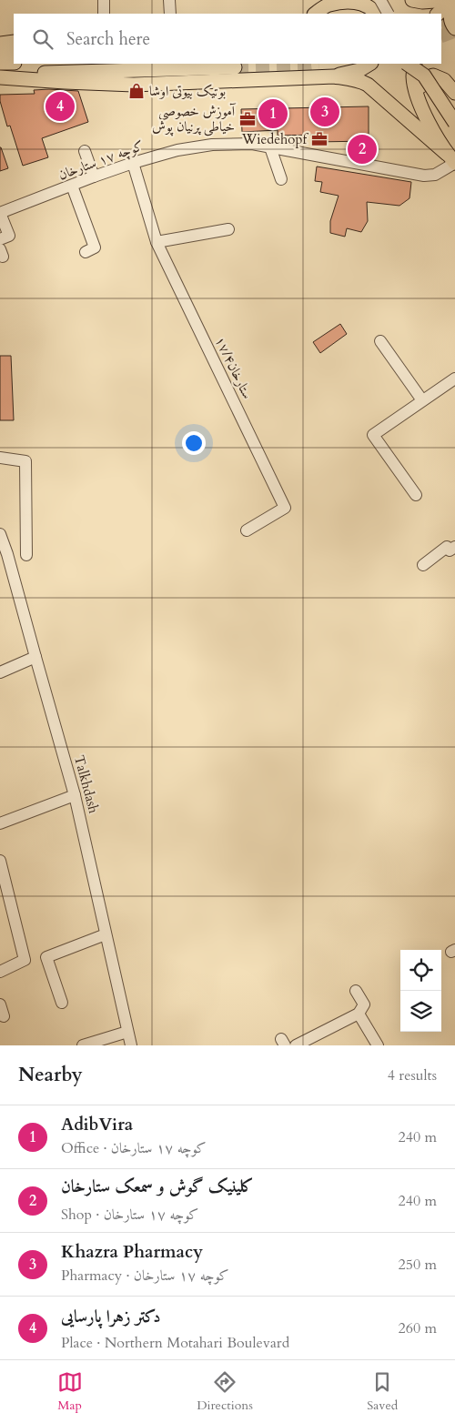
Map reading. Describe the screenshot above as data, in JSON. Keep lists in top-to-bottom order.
{
  "streets": {
    "street": ["کوچه ۱۷ ستارخان", "ستارخان۱۷/۴", "Talkhdash"]
  },
  "crossings": [
    ["کوچه ۱۷ ستارخان", "ستارخان۱۷/۴"]
  ],
  "places": {
    "shop": ["بوتیک بیوتی اوشا"],
    "office": ["آموزش خصوصی خیاطی پرنیان پوش", "Wiedehopf"]
  },
  "page": {
    "search": "Search here",
    "pins": [
      "4",
      "3",
      "1",
      "2"
    ],
    "heading": ["Nearby", "4 results"],
    "list": [
      {
        "mark": "1",
        "name": "AdibVira",
        "note": "Office · کوچه ۱۷ ستارخان",
        "value": "240 m"
      },
      {
        "mark": "2",
        "name": "کلینیک گوش و سمعک ستارخان",
        "note": "Shop · کوچه ۱۷ ستارخان",
        "value": "240 m"
      },
      {
        "mark": "3",
        "name": "Khazra Pharmacy",
        "note": "Pharmacy · کوچه ۱۷ ستارخان",
        "value": "250 m"
      },
      {
        "mark": "4",
        "name": "دکتر زهرا پارسایی",
        "note": "Place · Northern Motahari Boulevard",
        "value": "260 m"
      }
    ],
    "nav": ["Map", "Directions", "Saved"]
  }
}
